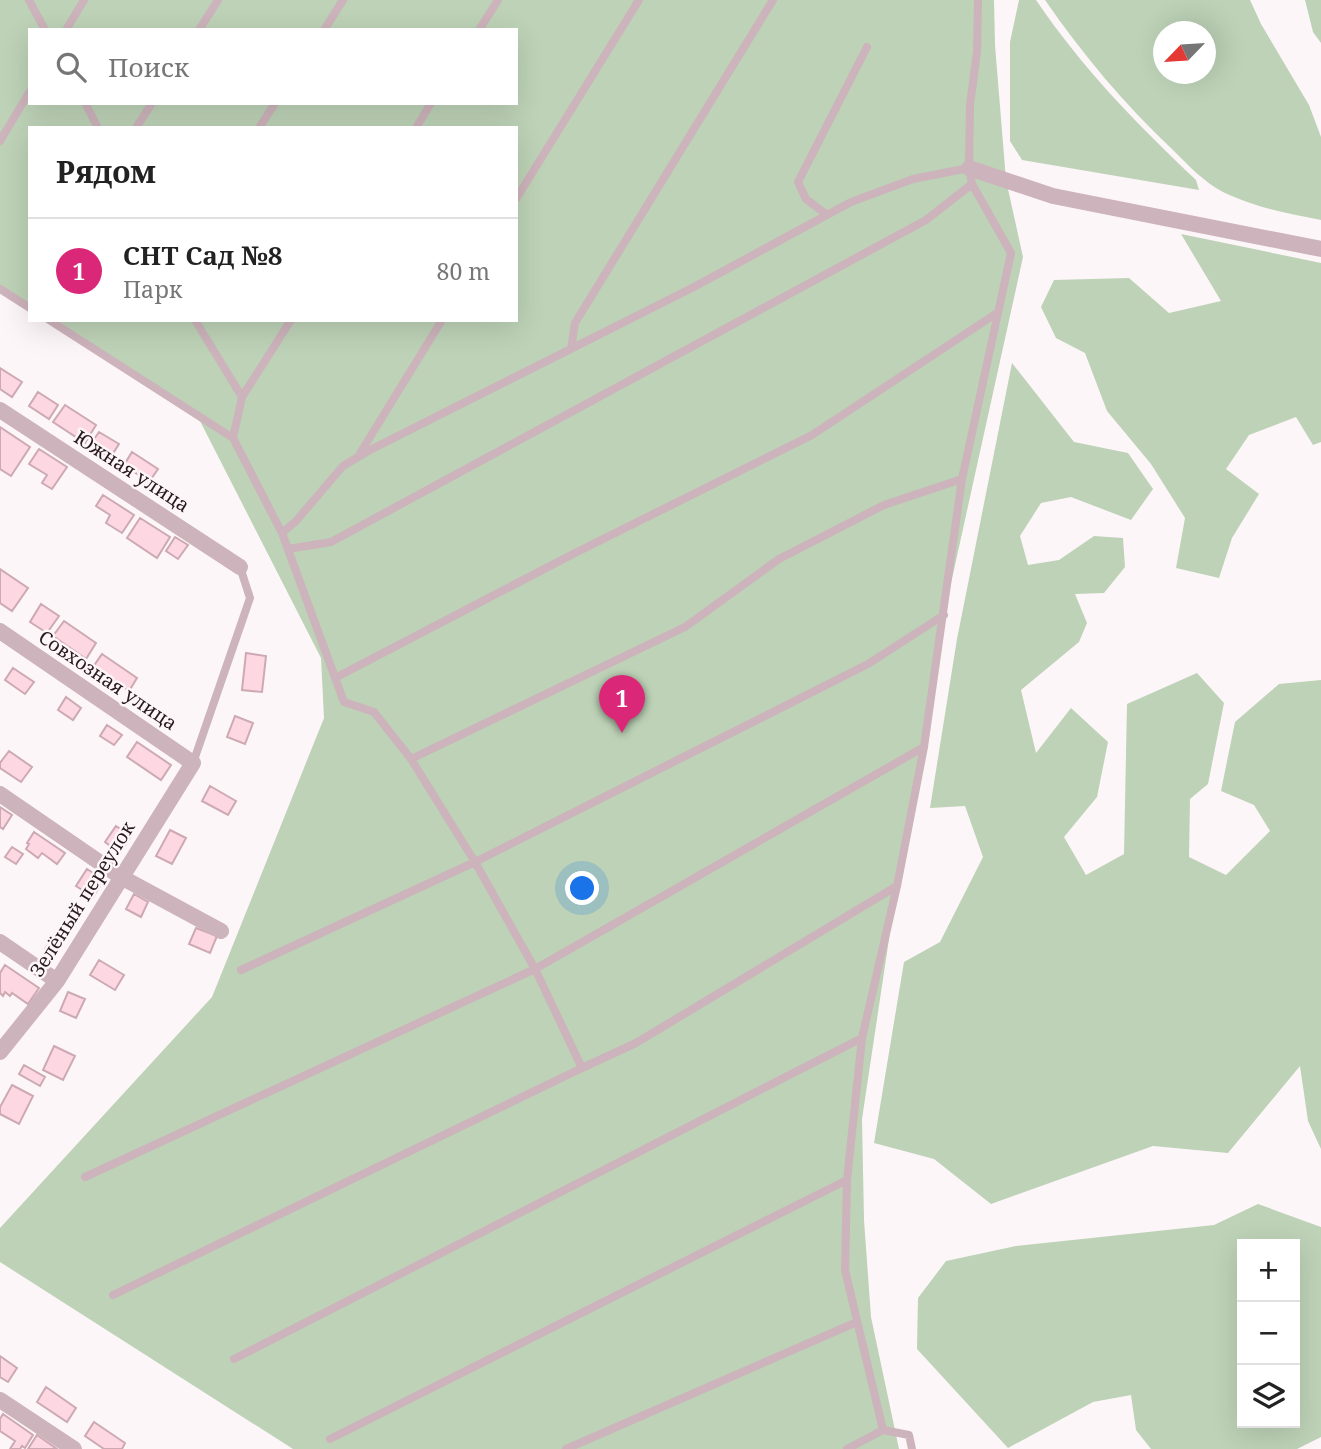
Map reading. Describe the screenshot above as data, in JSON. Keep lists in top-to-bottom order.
{
  "streets": {
    "street": ["Южная улица", "Совхозная улица", "Зелёный переулок"]
  },
  "crossings": [
    ["Совхозная улица", "Зелёный переулок"]
  ],
  "north": "bottom left",
  "page": {
    "search": "Поиск",
    "heading": "Рядом",
    "list": [
      {
        "mark": "1",
        "name": "СНТ Сад №8",
        "note": "Парк",
        "value": "80 m"
      }
    ],
    "pins": "1",
    "map_buttons": ["+", "−"]
  }
}
